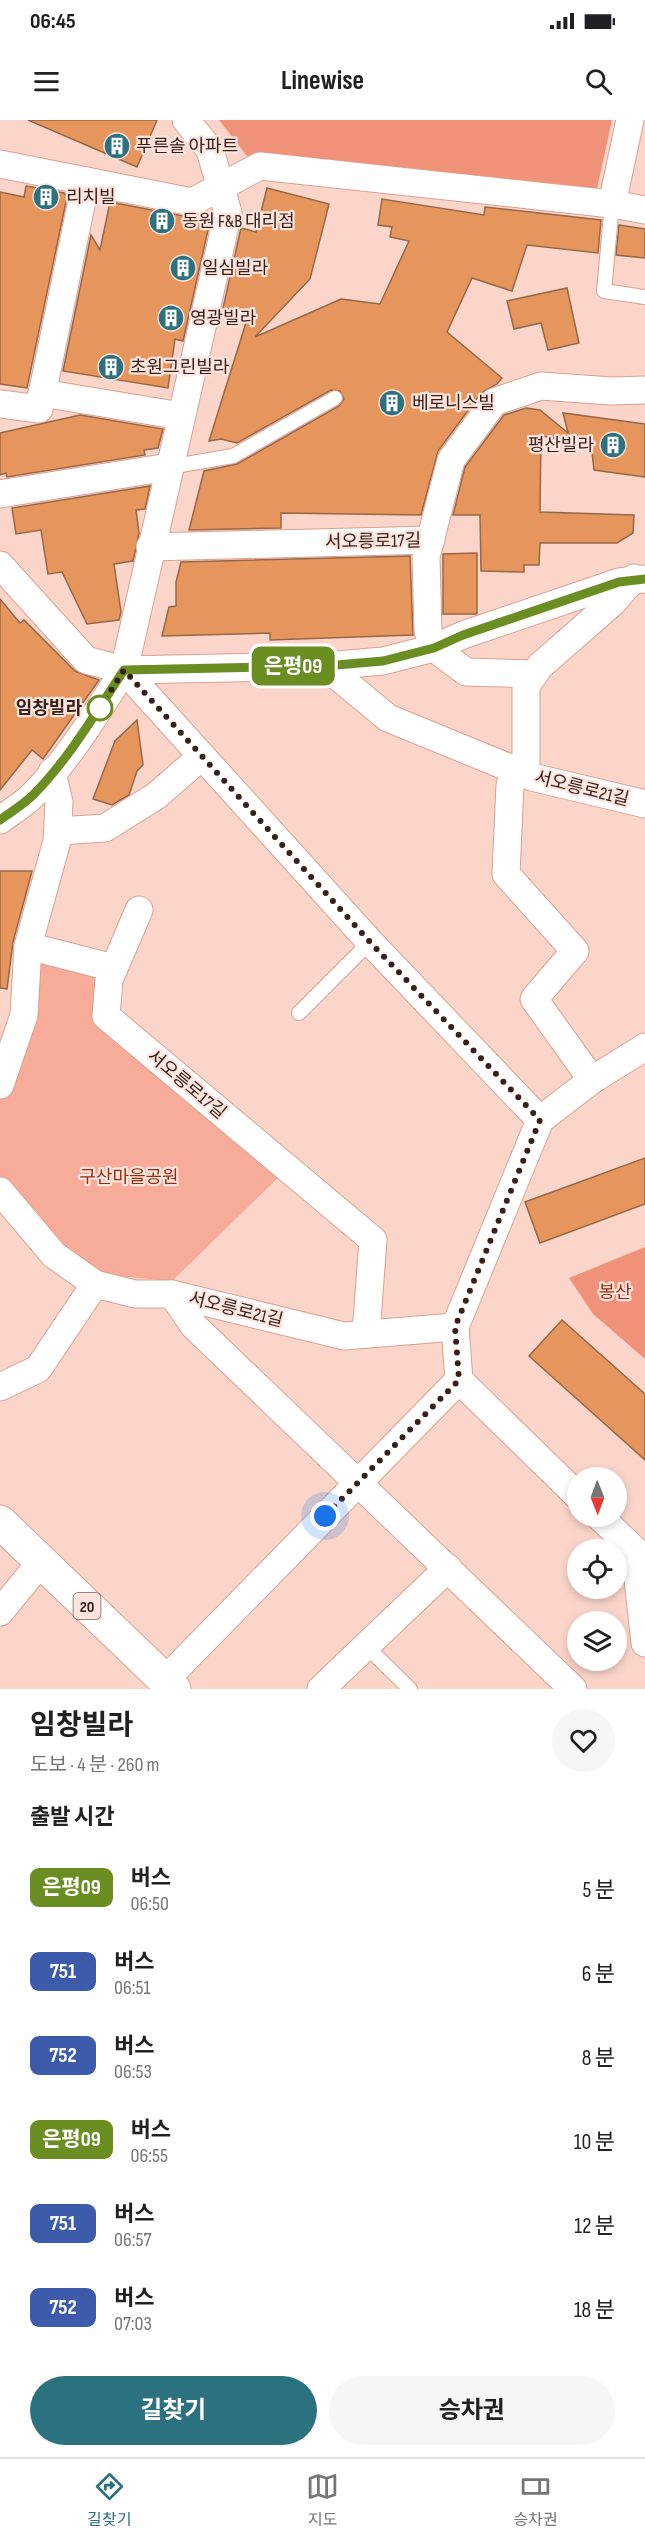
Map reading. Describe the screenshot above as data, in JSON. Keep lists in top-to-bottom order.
{
  "streets": {
    "main road": ["20"],
    "street": ["서오릉로17길", "서오릉로21길"]
  },
  "crossings": [
    ["서오릉로17길", "서오릉로21길"]
  ],
  "parks": ["구산마을공원", "봉산"],
  "places": {
    "building": [
      "푸른솔 아파트",
      "리치빌",
      "동원 F&B 대리점",
      "일심빌라",
      "영광빌라",
      "초원그린빌라",
      "베로니스빌",
      "평산빌라"
    ],
    "other": ["임창빌라"]
  },
  "lines": ["bus line 은평09"],
  "north": "bottom",
  "page": {
    "status": "06:45",
    "header": "Linewise",
    "on_map": "은평09",
    "heading": [
      ["임창빌라", "도보 · 4 분 · 260 m"],
      "출발 시간"
    ],
    "list": [
      {
        "mark": "은평09",
        "name": "버스",
        "note": "06:50",
        "value": "5 분"
      },
      {
        "mark": "751",
        "name": "버스",
        "note": "06:51",
        "value": "6 분"
      },
      {
        "mark": "752",
        "name": "버스",
        "note": "06:53",
        "value": "8 분"
      },
      {
        "mark": "은평09",
        "name": "버스",
        "note": "06:55",
        "value": "10 분"
      },
      {
        "mark": "751",
        "name": "버스",
        "note": "06:57",
        "value": "12 분"
      },
      {
        "mark": "752",
        "name": "버스",
        "note": "07:03",
        "value": "18 분"
      }
    ],
    "buttons": ["길찾기", "승차권"],
    "tabs": ["길찾기", "지도", "승차권"]
  }
}
